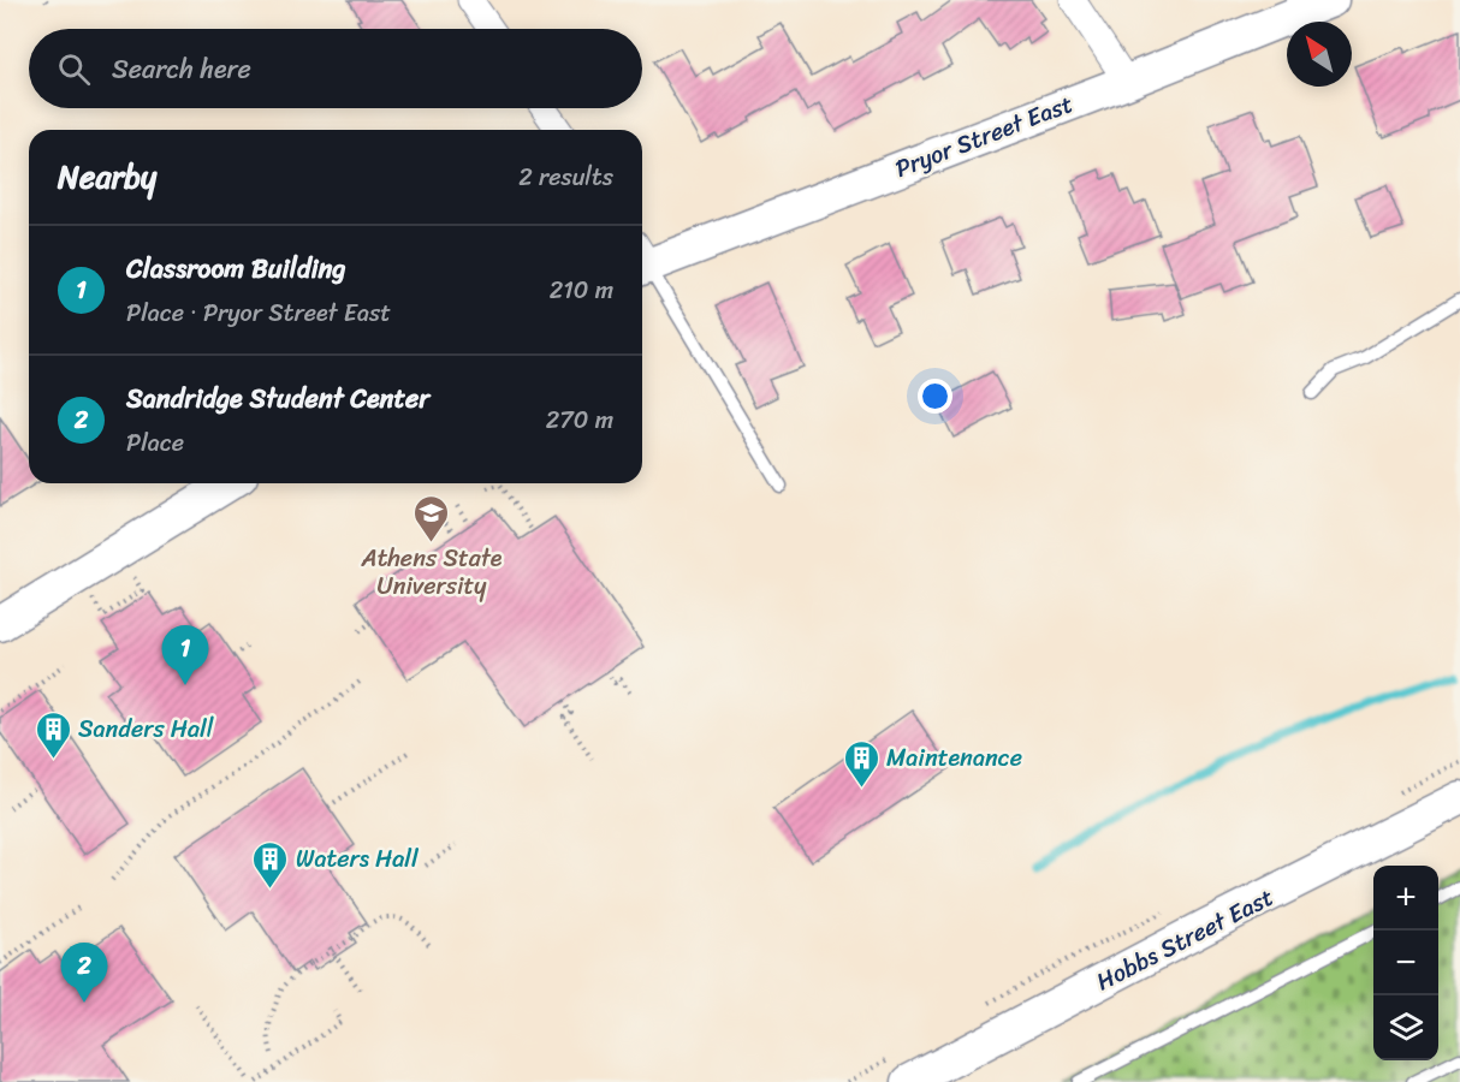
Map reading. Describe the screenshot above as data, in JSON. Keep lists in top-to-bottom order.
{
  "streets": {
    "street": ["Pryor Street East", "Hobbs Street East"]
  },
  "places": {
    "school or university": ["Athens State University"],
    "building": ["Sanders Hall", "Maintenance", "Waters Hall"]
  },
  "north": "top left",
  "page": {
    "search": "Search here",
    "heading": ["Nearby", "2 results"],
    "list": [
      {
        "mark": "1",
        "name": "Classroom Building",
        "note": "Place · Pryor Street East",
        "value": "210 m"
      },
      {
        "mark": "2",
        "name": "Sandridge Student Center",
        "note": "Place",
        "value": "270 m"
      }
    ],
    "pins": ["1", "2"],
    "map_buttons": ["+", "−"]
  }
}
